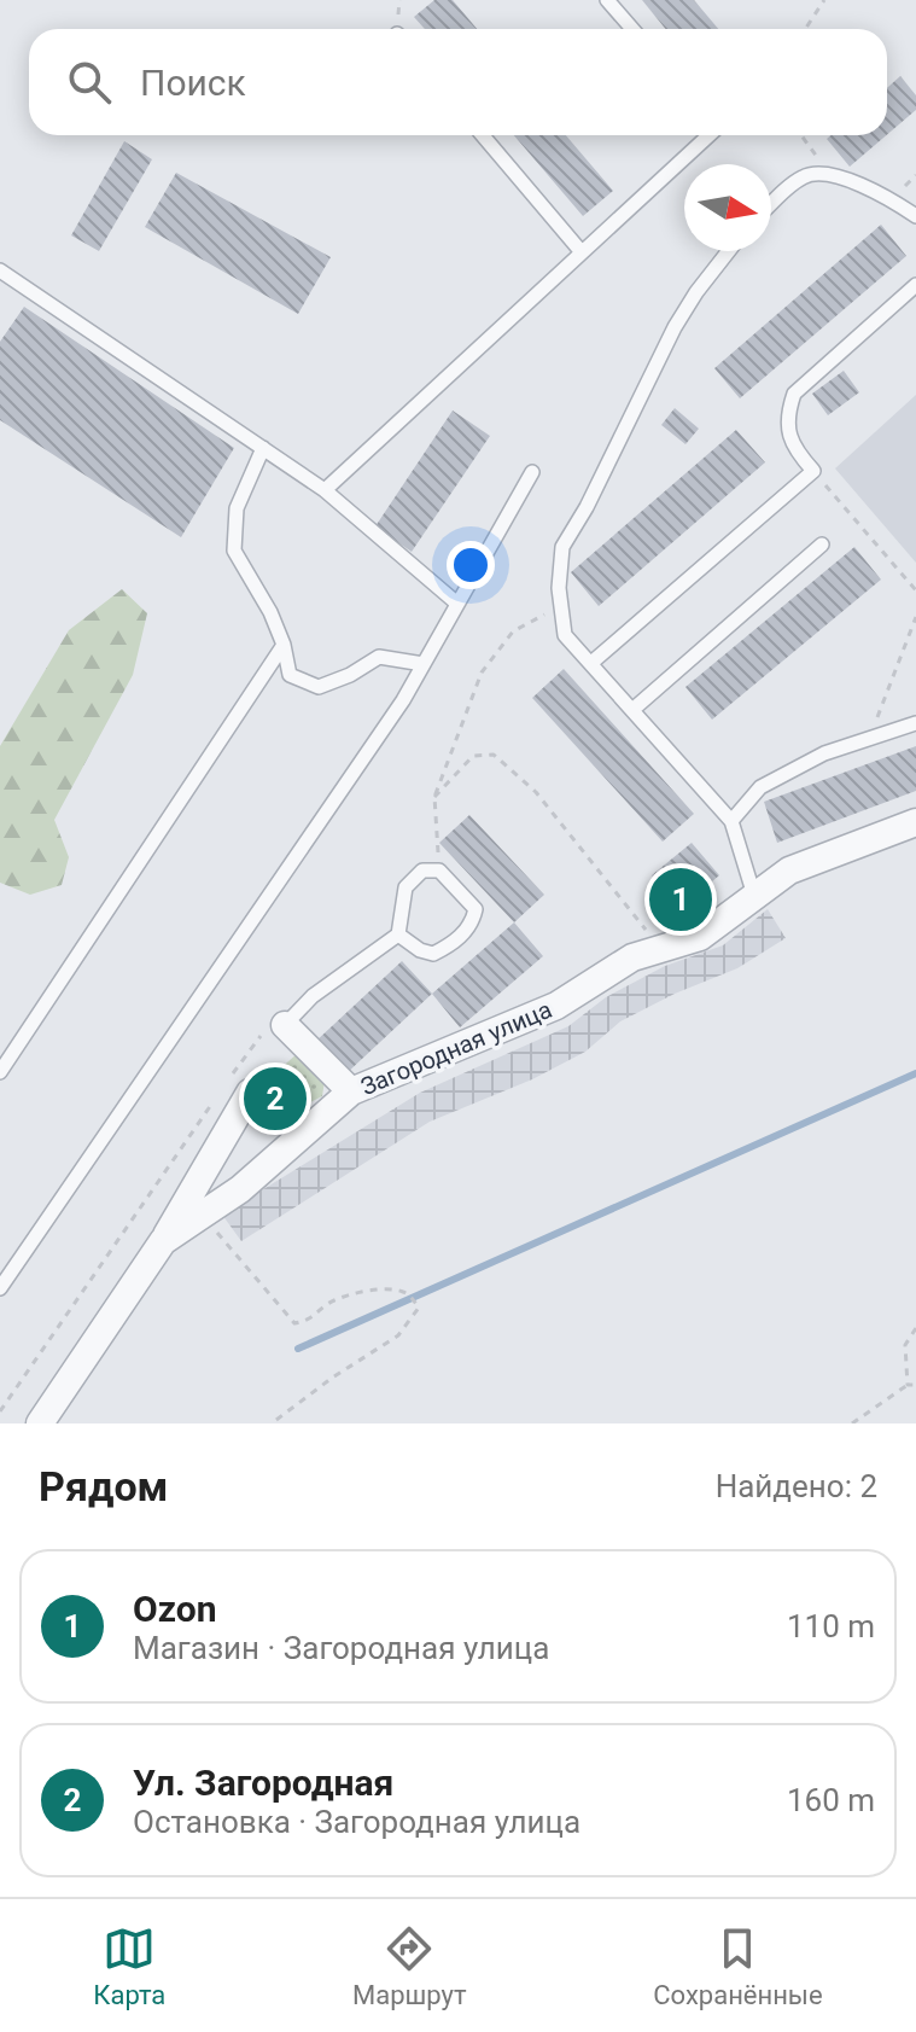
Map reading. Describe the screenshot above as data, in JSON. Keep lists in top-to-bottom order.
{
  "streets": {
    "street": ["Загородная улица"]
  },
  "north": "right",
  "page": {
    "search": "Поиск",
    "pins": ["1", "2"],
    "heading": ["Рядом", "Найдено: 2"],
    "list": [
      {
        "mark": "1",
        "name": "Ozon",
        "note": "Магазин · Загородная улица",
        "value": "110 m"
      },
      {
        "mark": "2",
        "name": "Ул. Загородная",
        "note": "Остановка · Загородная улица",
        "value": "160 m"
      }
    ],
    "nav": ["Карта", "Маршрут", "Сохранённые"]
  }
}
